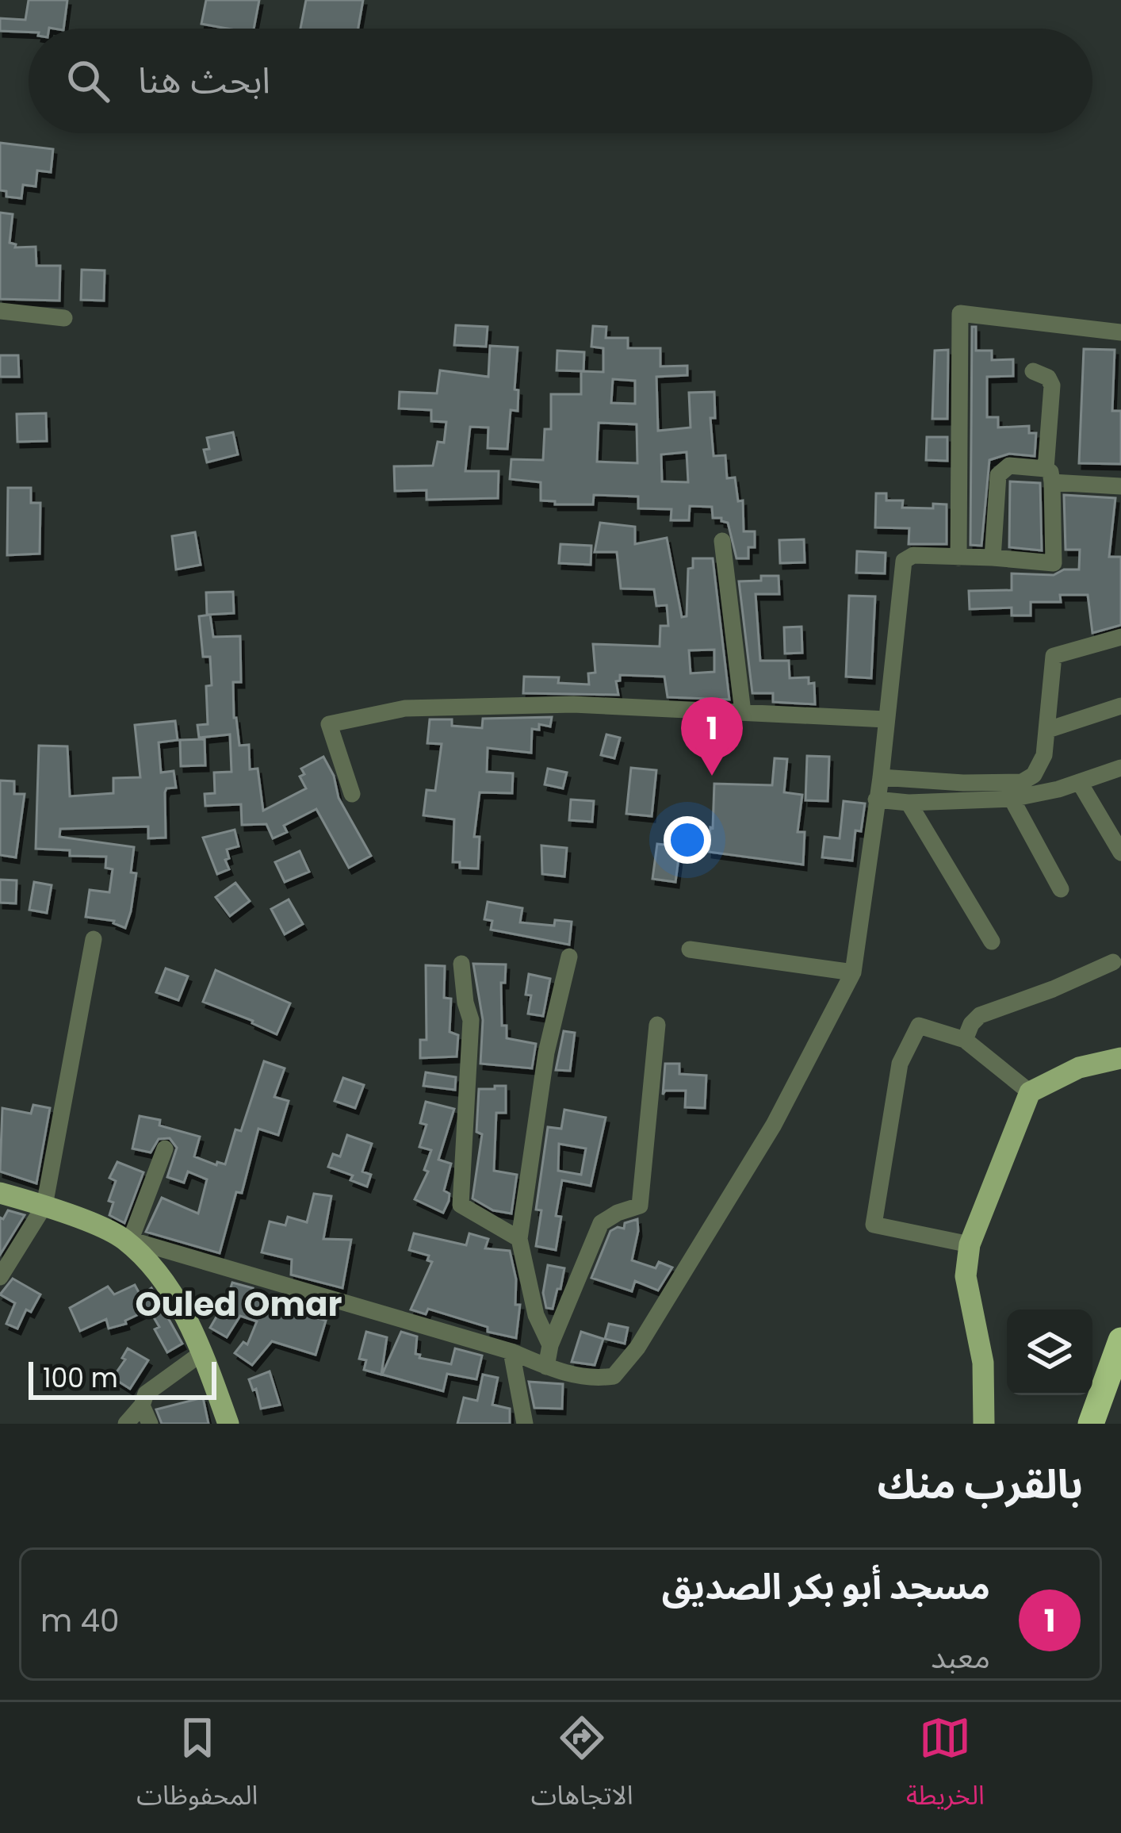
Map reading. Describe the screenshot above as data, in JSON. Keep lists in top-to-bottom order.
{
  "districts": ["Ouled Omar"],
  "scale_bar": "100 m",
  "page": {
    "search": "ابحث هنا",
    "pins": "1",
    "scale": "100 m",
    "heading": "بالقرب منك",
    "list": [
      {
        "mark": "1",
        "name": "مسجد أبو بكر الصديق",
        "note": "معبد",
        "value": "40 m"
      }
    ],
    "nav": ["الخريطة", "الاتجاهات", "المحفوظات"]
  }
}
